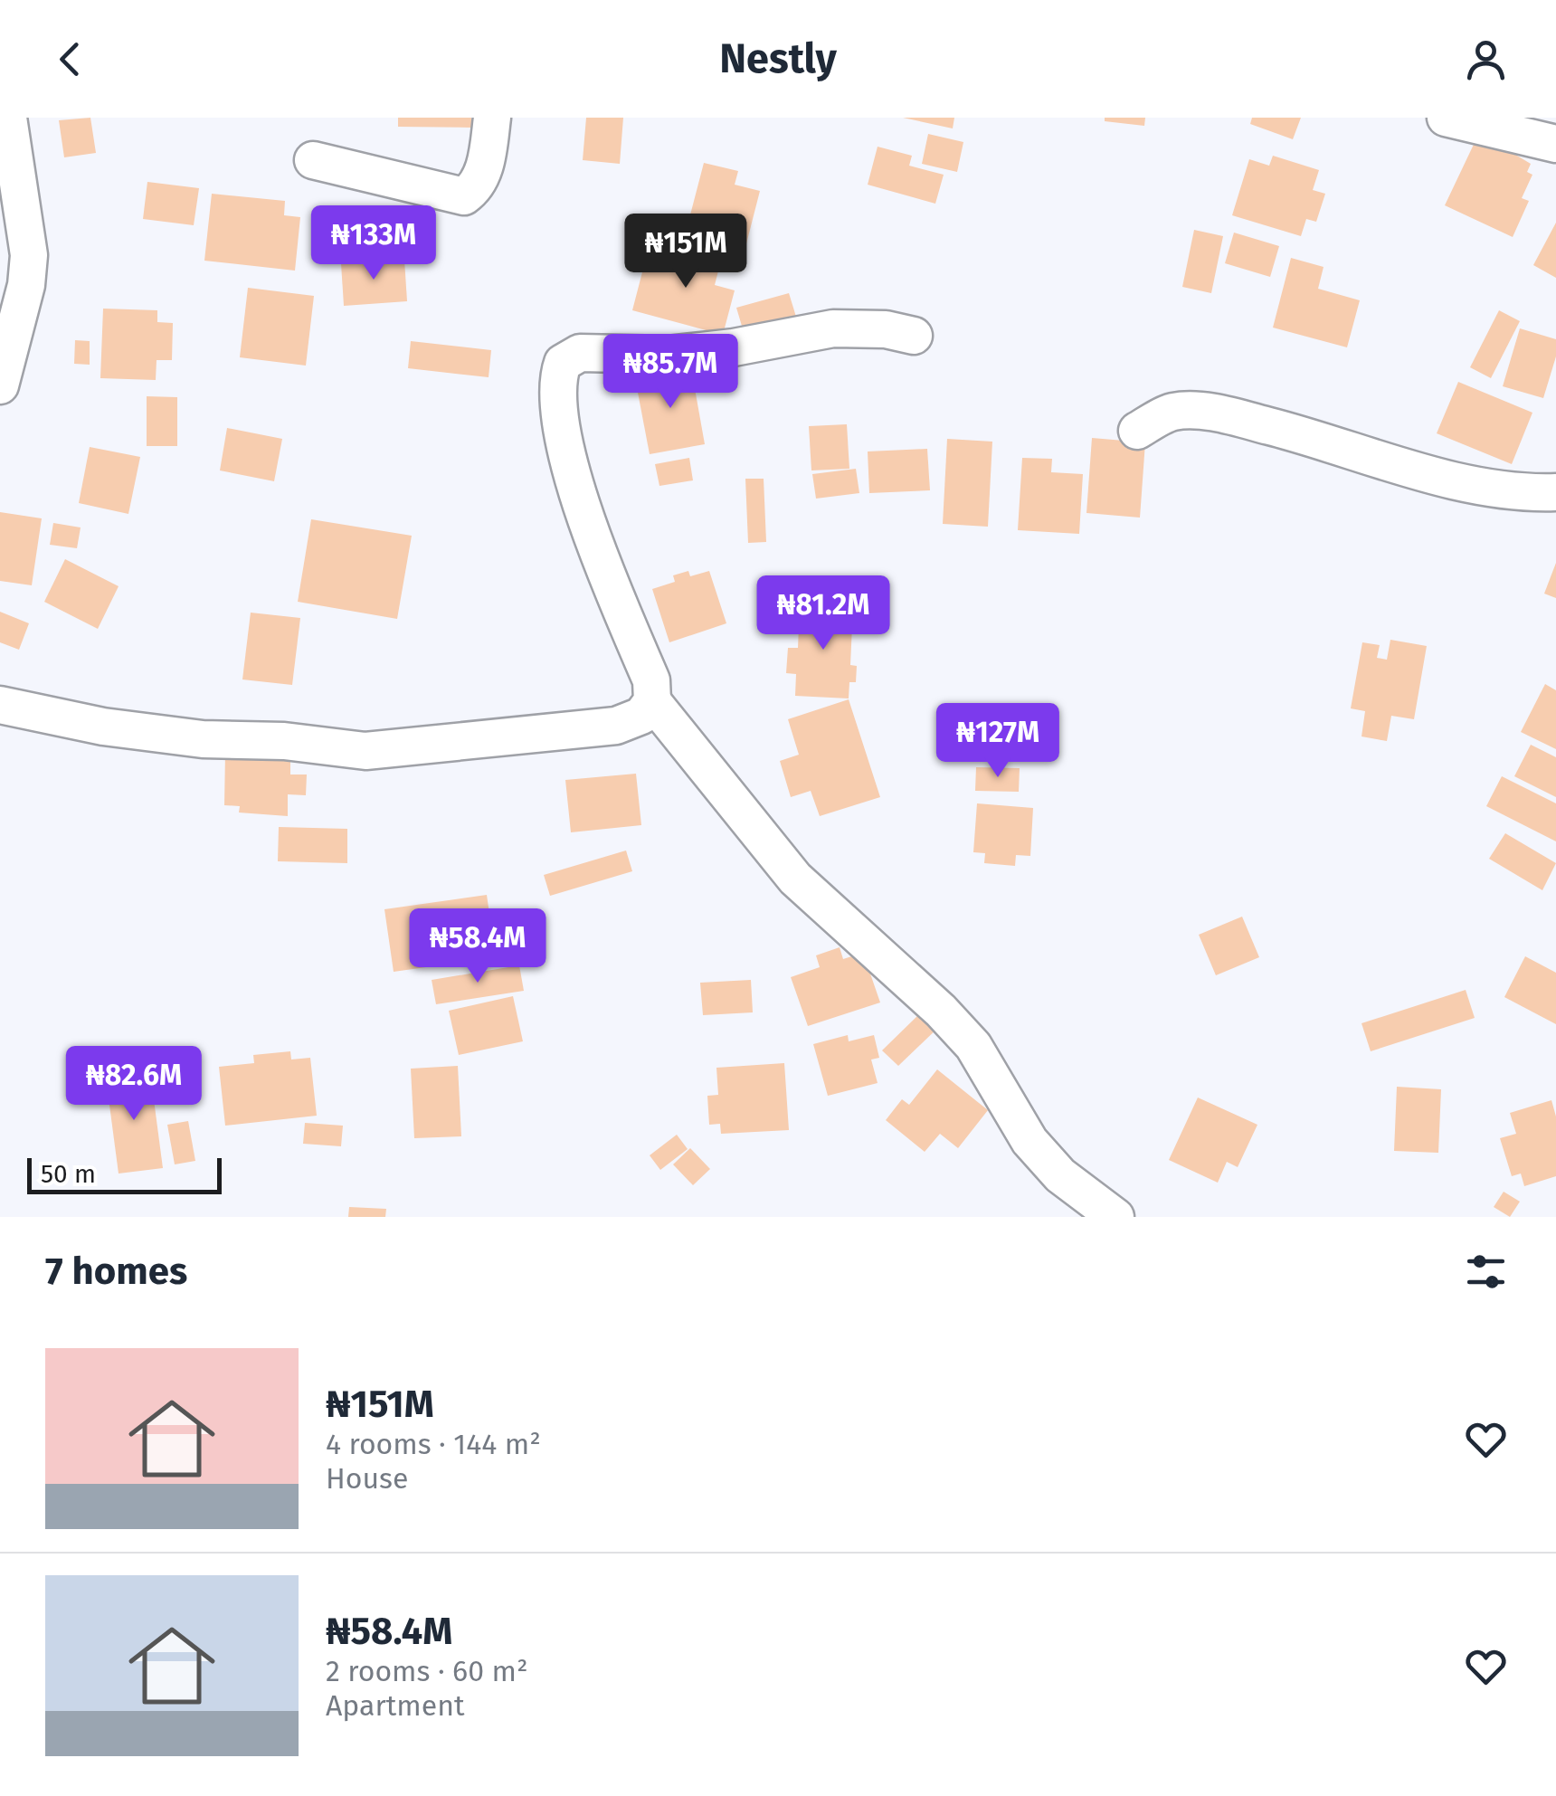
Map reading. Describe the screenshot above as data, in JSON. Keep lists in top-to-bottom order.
{
  "scale_bar": "50 m",
  "page": {
    "header": "Nestly",
    "price": [
      "₦133M",
      "₦151M",
      "₦85.7M",
      "₦81.2M",
      "₦127M",
      "₦58.4M",
      "₦82.6M"
    ],
    "scale": "50 m",
    "heading": "7 homes",
    "list": [
      {
        "name": "₦151M",
        "note": "4 rooms · 144 m² · House"
      },
      {
        "name": "₦58.4M",
        "note": "2 rooms · 60 m² · Apartment"
      }
    ]
  }
}
